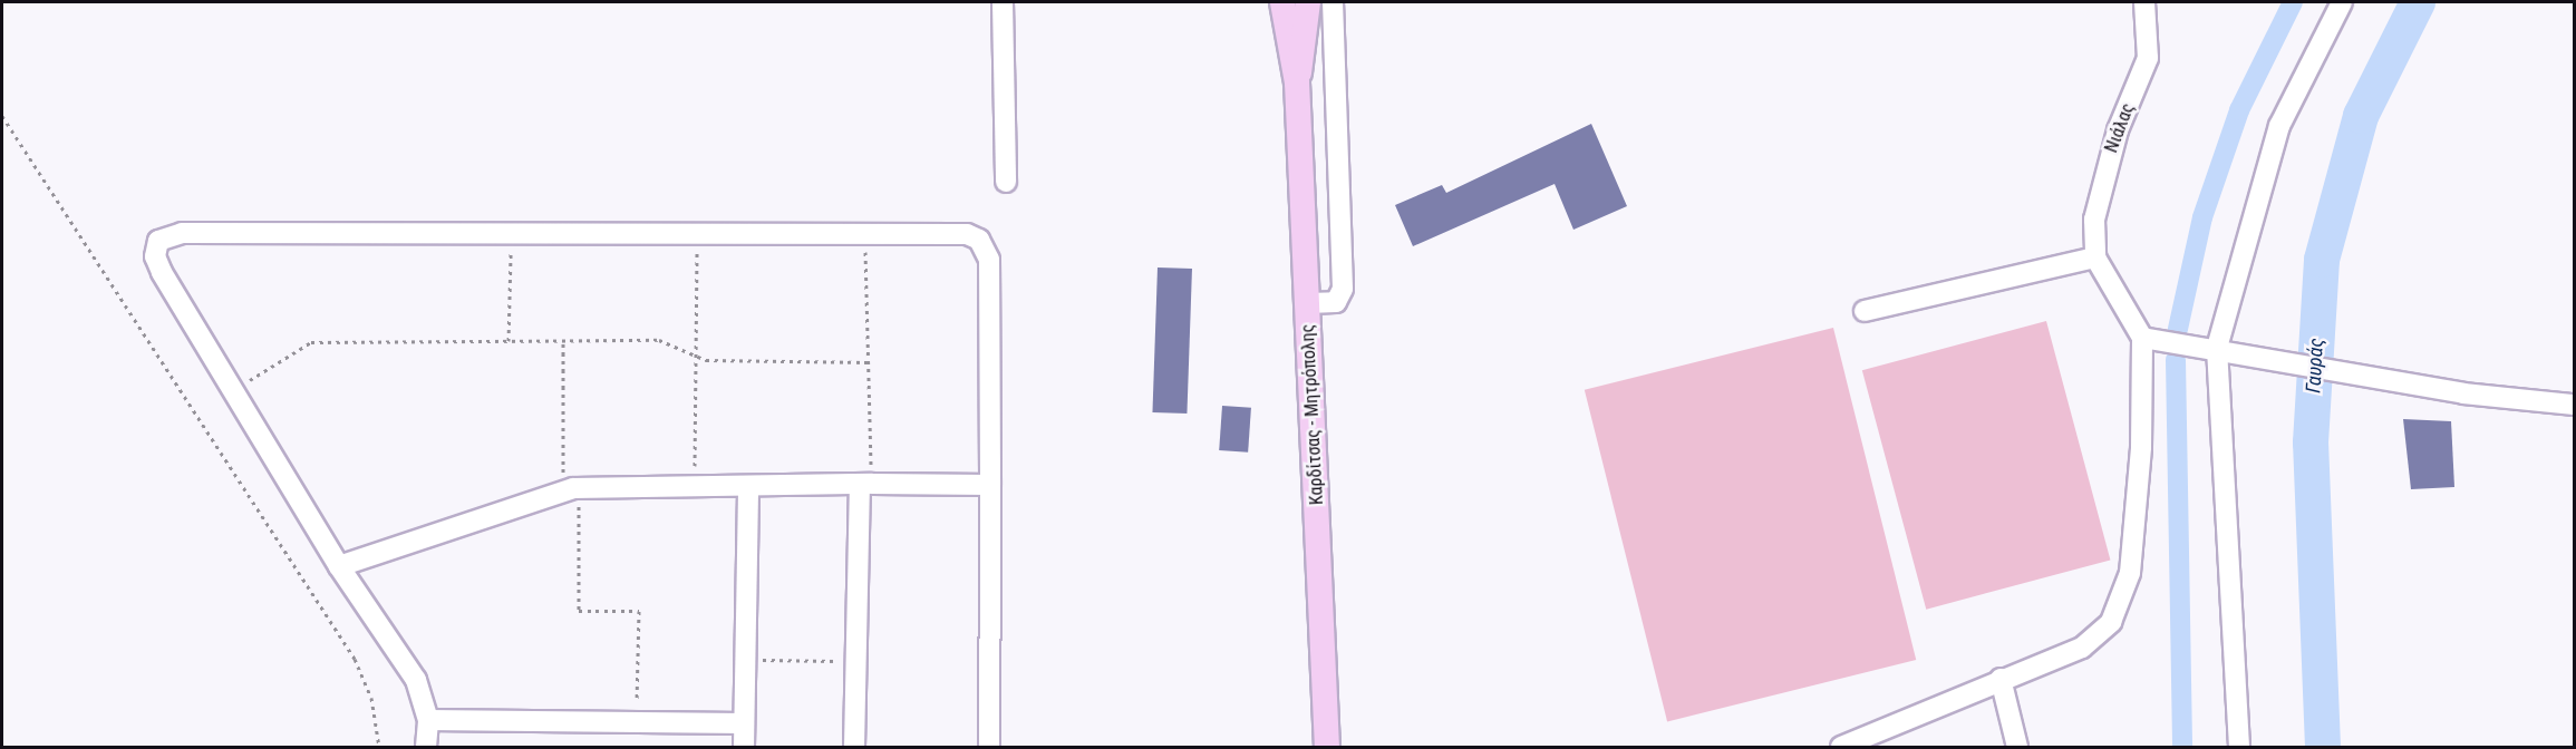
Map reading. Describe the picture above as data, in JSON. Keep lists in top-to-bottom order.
{
  "streets": {
    "main road": ["Καρδίτσας - Μητρόπολης"],
    "street": ["Νιάλας"]
  },
  "water": ["Γαυράς"]
}
